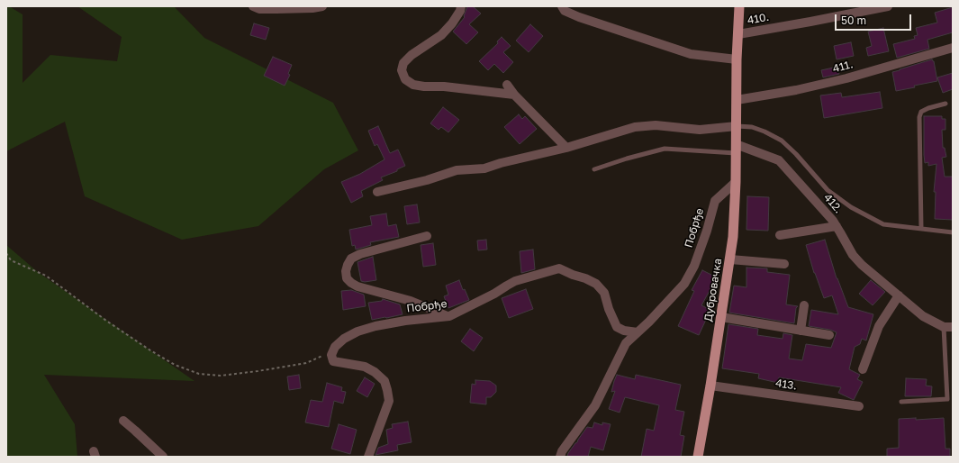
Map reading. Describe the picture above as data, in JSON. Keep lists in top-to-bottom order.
{
  "streets": {
    "main road": ["Дубровачка"],
    "street": [
      "410.",
      "411.",
      "412.",
      "Побрђе",
      "413."
    ]
  },
  "crossings": [
    ["410.", "Дубровачка"],
    ["411.", "Дубровачка"],
    ["412.", "Дубровачка"],
    ["Побрђе", "Дубровачка"],
    ["Дубровачка", "413."]
  ],
  "scale_bar": "50 m"
}
